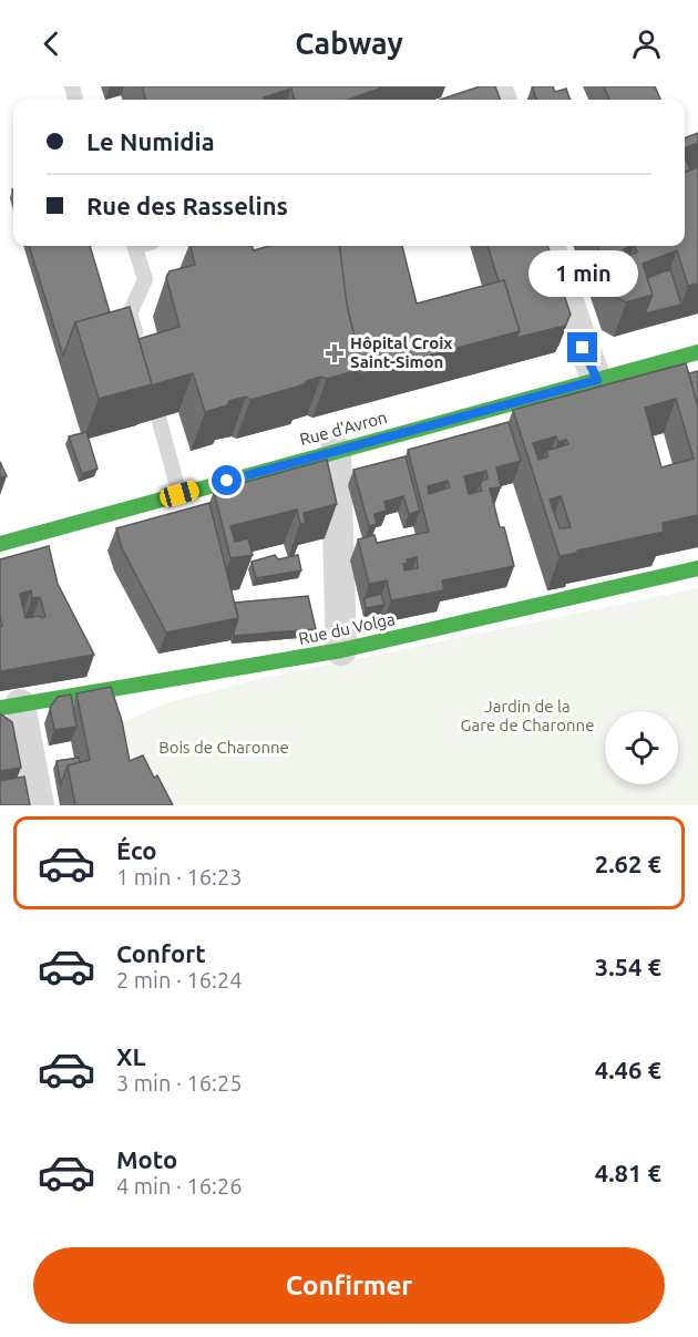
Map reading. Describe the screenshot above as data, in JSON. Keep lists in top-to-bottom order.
{
  "streets": {
    "street": ["Rue d'Avron", "Rue du Volga"]
  },
  "parks": ["Jardin de la Gare de Charonne", "Bois de Charonne"],
  "places": {
    "health": ["Hôpital Croix Saint-Simon"]
  },
  "page": {
    "header": "Cabway",
    "banner": ["Le Numidia", "Rue des Rasselins"],
    "bubble": "1 min",
    "list": [
      {
        "name": "Éco",
        "note": "1 min · 16:23",
        "value": "2.62 €"
      },
      {
        "name": "Confort",
        "note": "2 min · 16:24",
        "value": "3.54 €"
      },
      {
        "name": "XL",
        "note": "3 min · 16:25",
        "value": "4.46 €"
      },
      {
        "name": "Moto",
        "note": "4 min · 16:26",
        "value": "4.81 €"
      }
    ],
    "buttons": "Confirmer"
  }
}
